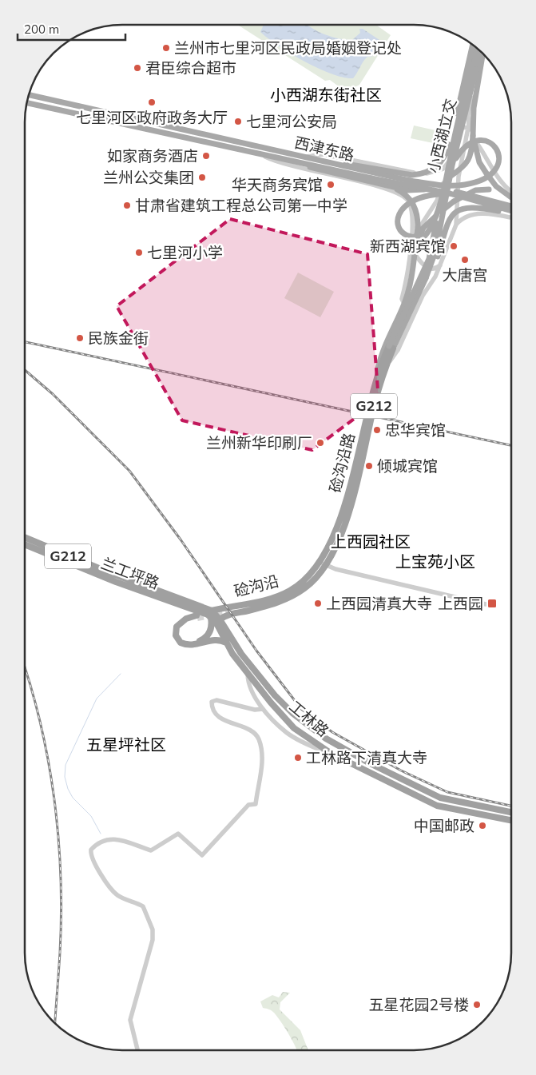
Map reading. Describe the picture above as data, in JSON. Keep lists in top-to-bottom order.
{
  "streets": {
    "highway": [
      "G212",
      "硷沟沿路",
      "兰工坪路",
      "硷沟沿",
      "工林路"
    ],
    "main road": ["小西湖立交", "西津东路"]
  },
  "crossings": [
    ["小西湖立交", "G212"],
    ["G212", "硷沟沿路"],
    ["硷沟沿路", "硷沟沿"],
    ["兰工坪路", "硷沟沿"],
    ["兰工坪路", "工林路"],
    ["硷沟沿", "工林路"]
  ],
  "districts": [
    "小西湖东街社区",
    "上西园社区",
    "上宝苑小区",
    "五星坪社区"
  ],
  "places": {
    "other": [
      "兰州市七里河区民政局婚姻登记处",
      "君臣综合超市",
      "七里河区政府政务大厅",
      "七里河公安局",
      "如家商务酒店",
      "兰州公交集团",
      "华天商务宾馆",
      "甘肃省建筑工程总公司第一中学",
      "新西湖宾馆",
      "七里河小学",
      "大唐宫",
      "民族金街",
      "忠华宾馆",
      "兰州新华印刷厂",
      "倾城宾馆",
      "上西园清真大寺",
      "工林路下清真大寺",
      "中国邮政",
      "五星花园2号楼"
    ],
    "transit": ["上西园"]
  },
  "scale_bar": "200 m"
}
